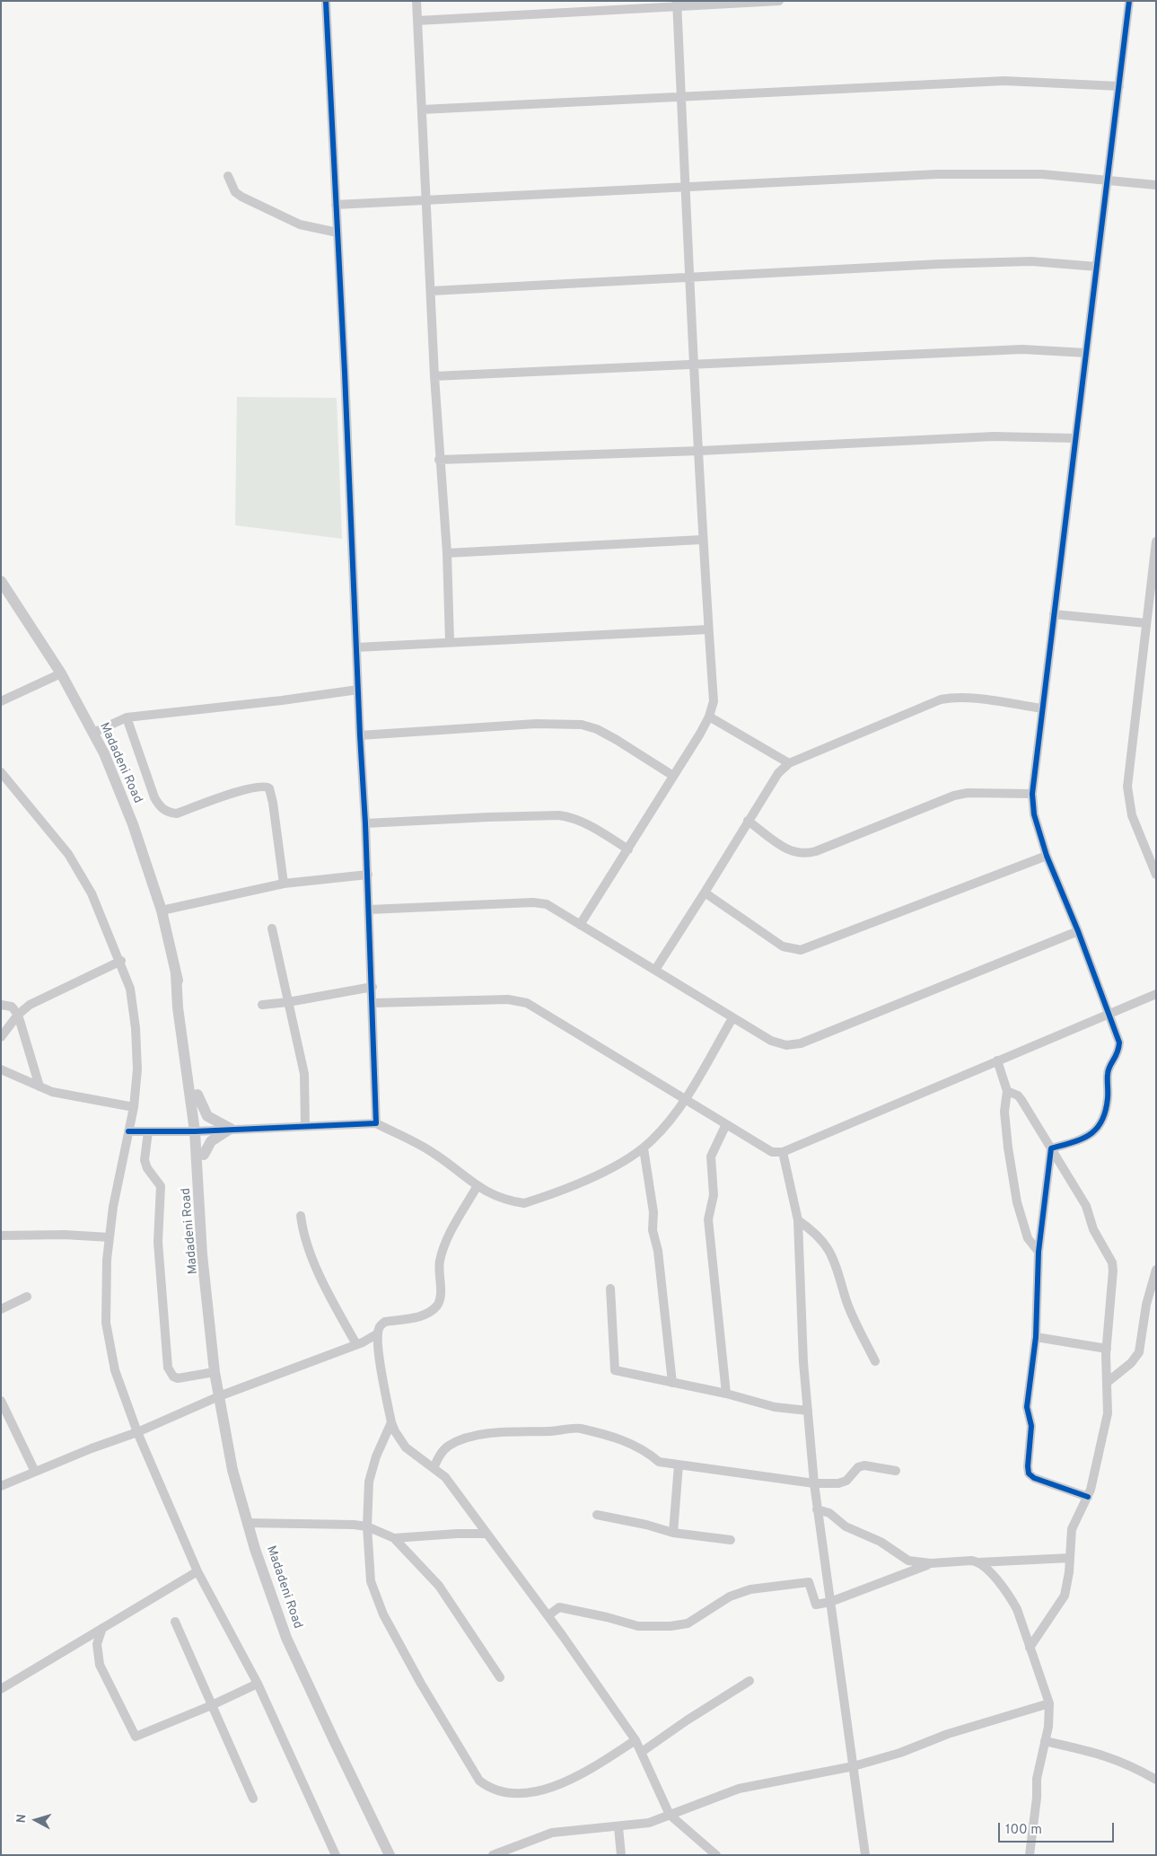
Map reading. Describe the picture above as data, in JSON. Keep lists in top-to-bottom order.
{
  "streets": {
    "street": ["Madadeni Road"]
  },
  "scale_bar": "100 m",
  "north": "left"
}
